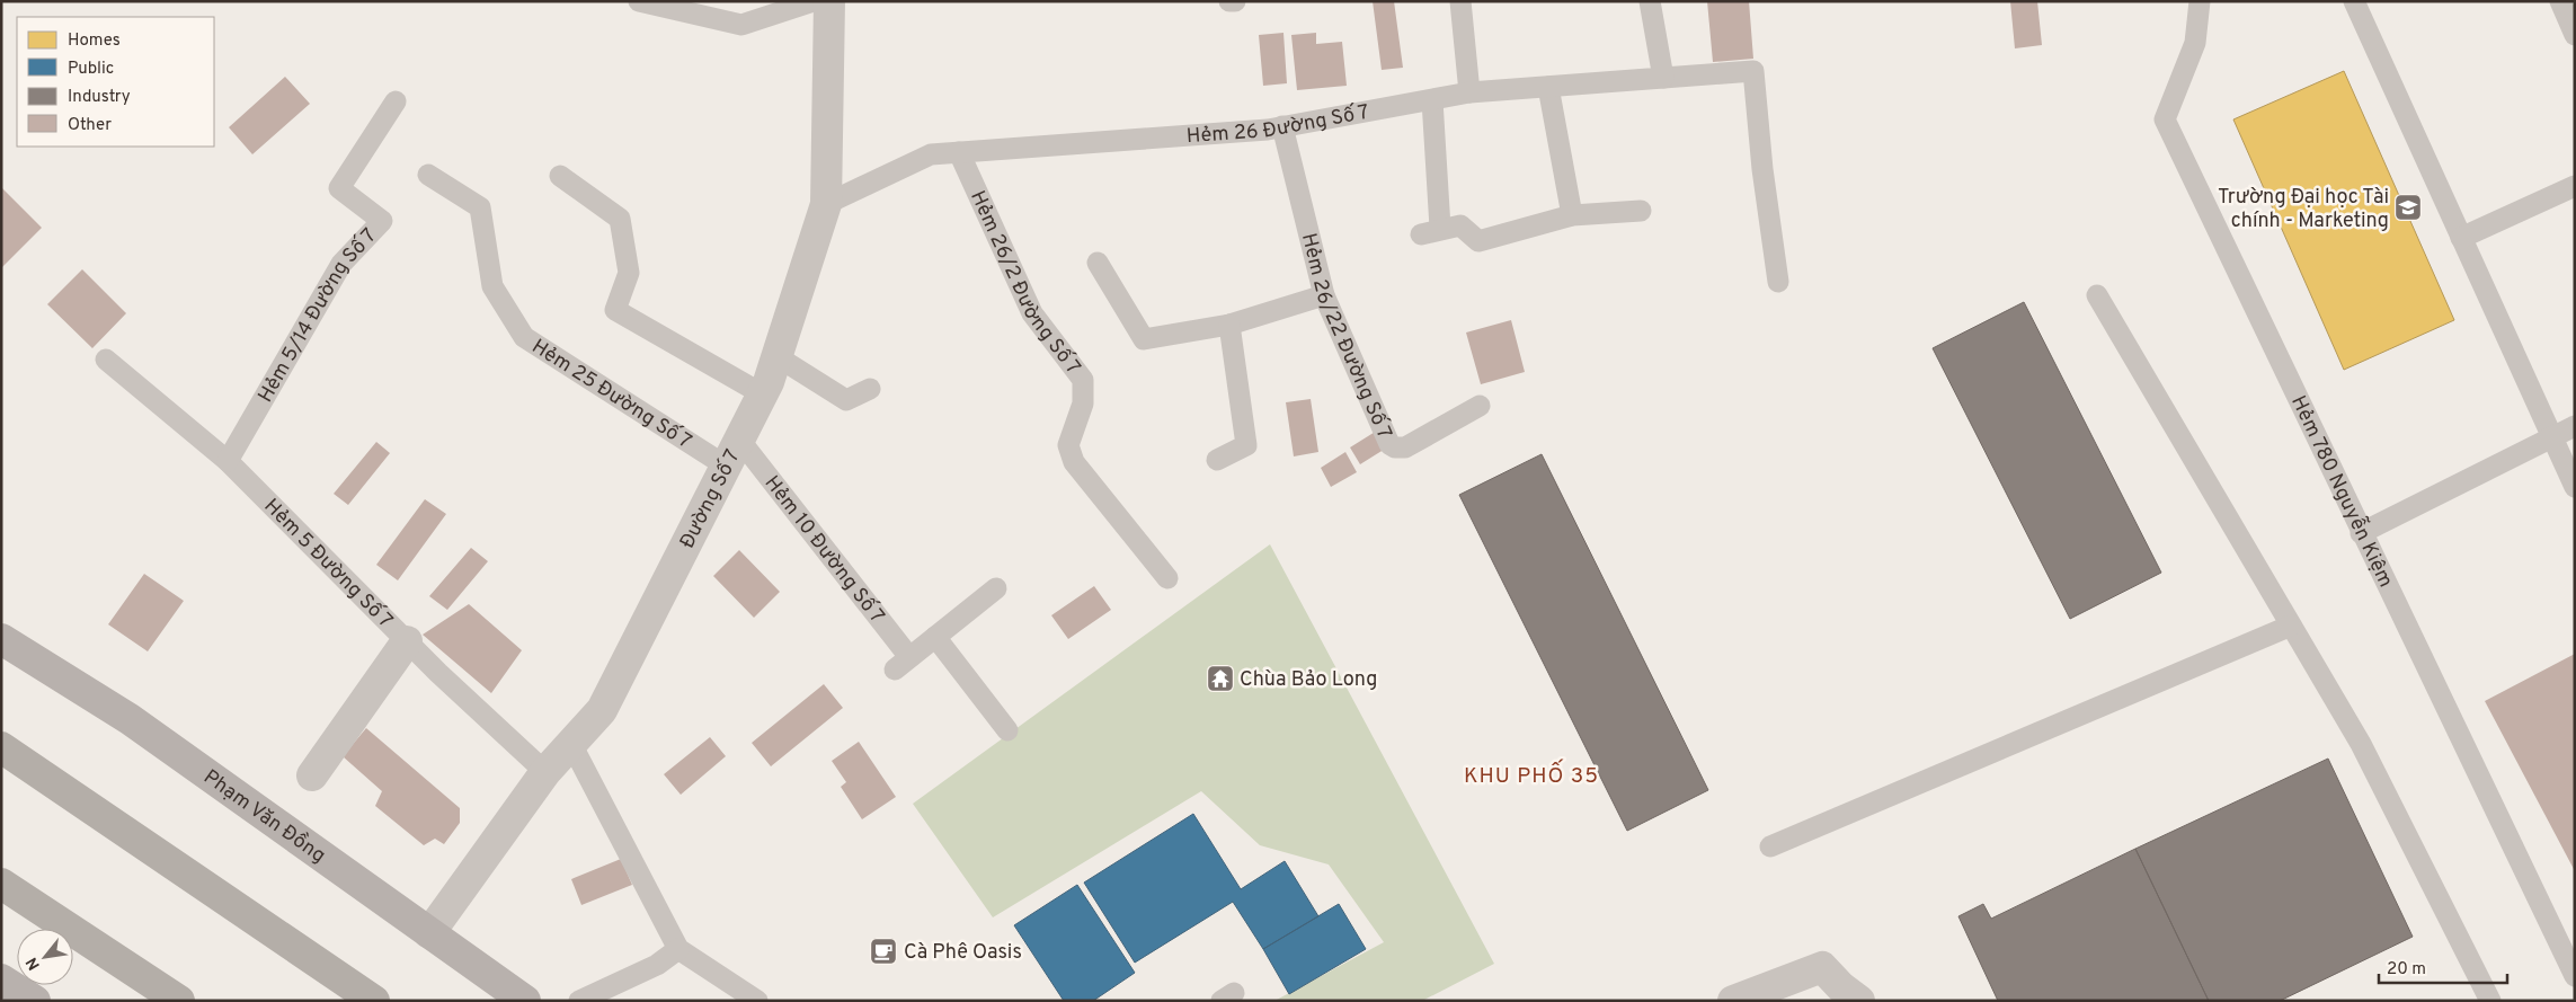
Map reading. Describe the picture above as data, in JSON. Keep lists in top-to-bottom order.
{
  "streets": {
    "main road": ["Phạm Văn Đồng"],
    "street": ["Đường Số 7"],
    "lane": [
      "Hẻm 26 Đường Số 7",
      "Hẻm 26/2 Đường Số 7",
      "Hẻm 5/14 Đường Số 7",
      "Hẻm 26/22 Đường Số 7",
      "Hẻm 25 Đường Số 7",
      "Hẻm 780 Nguyễn Kiệm",
      "Hẻm 10 Đường Số 7",
      "Hẻm 5 Đường Số 7"
    ]
  },
  "crossings": [
    ["Hẻm 26 Đường Số 7", "Hẻm 26/2 Đường Số 7"],
    ["Hẻm 26 Đường Số 7", "Hẻm 26/22 Đường Số 7"],
    ["Hẻm 26 Đường Số 7", "Đường Số 7"],
    ["Hẻm 5/14 Đường Số 7", "Hẻm 5 Đường Số 7"],
    ["Hẻm 25 Đường Số 7", "Đường Số 7"],
    ["Hẻm 25 Đường Số 7", "Hẻm 10 Đường Số 7"],
    ["Đường Số 7", "Hẻm 10 Đường Số 7"],
    ["Đường Số 7", "Hẻm 5 Đường Số 7"],
    ["Đường Số 7", "Phạm Văn Đồng"]
  ],
  "districts": ["KHU PHỐ 35"],
  "places": {
    "school or university": ["Trường Đại học Tài chính - Marketing"],
    "temple": ["Chùa Bảo Long"],
    "cafe": ["Cà Phê Oasis"]
  },
  "legend": [
    "Homes",
    "Public",
    "Industry",
    "Other"
  ],
  "scale_bar": "20 m",
  "north": "bottom left"
}
